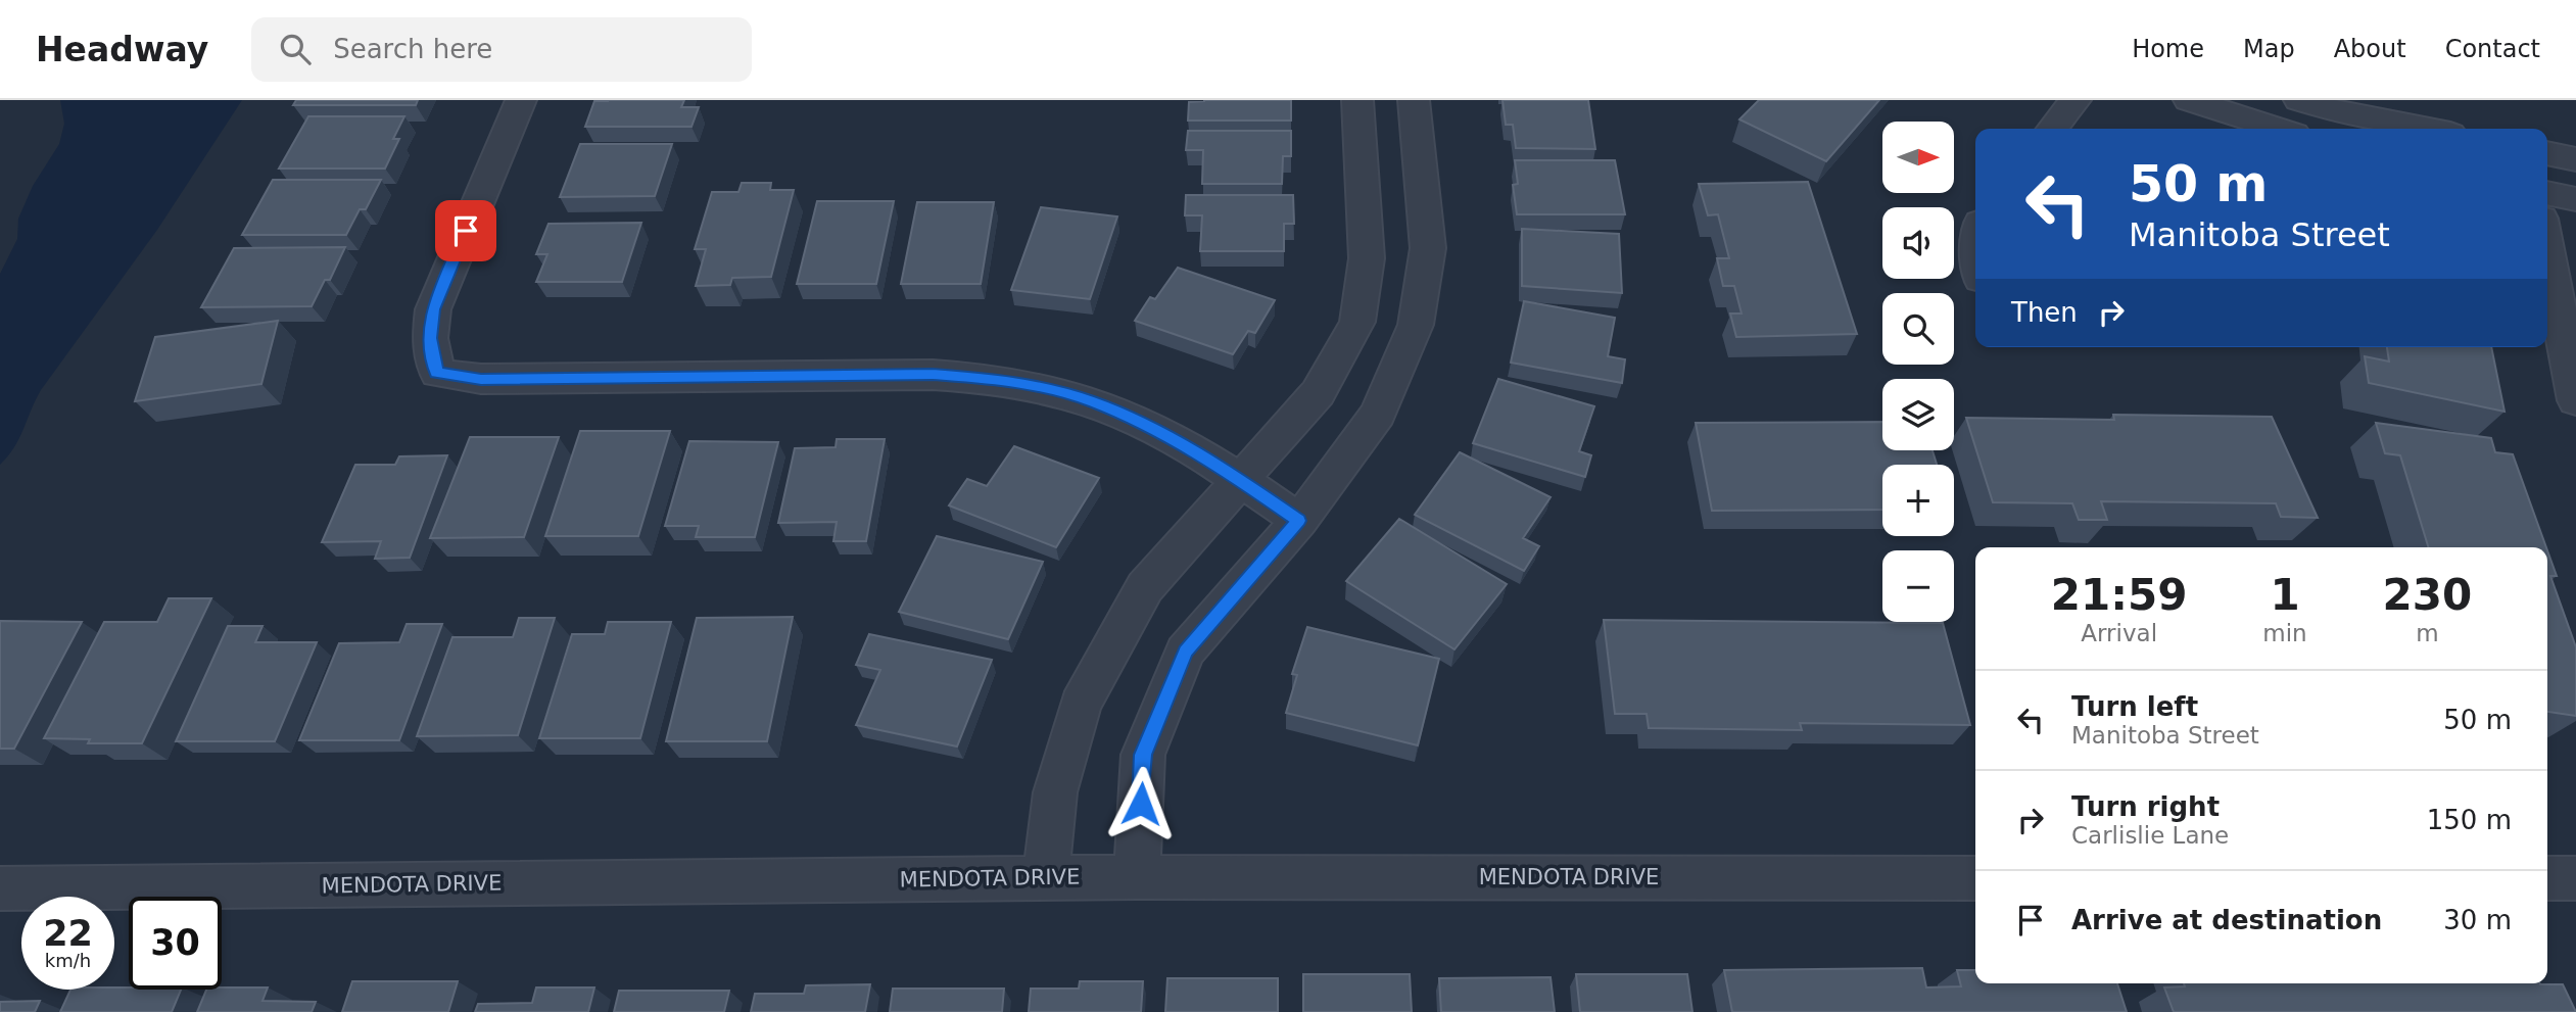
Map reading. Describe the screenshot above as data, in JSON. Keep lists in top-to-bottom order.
{
  "streets": {
    "street": ["MENDOTA DRIVE"]
  },
  "north": "right",
  "page": {
    "header": "Headway",
    "search": "Search here",
    "nav": [
      "Home",
      "Map",
      "About",
      "Contact"
    ],
    "map_buttons": ["+", "−"],
    "turn": ["50 m", "Manitoba Street"],
    "then": "Then",
    "eta": [
      "21:59",
      "Arrival",
      "1",
      "min",
      "230",
      "m"
    ],
    "list": [
      {
        "name": "Turn left",
        "note": "Manitoba Street",
        "value": "50 m"
      },
      {
        "name": "Turn right",
        "note": "Carlislie Lane",
        "value": "150 m"
      },
      {
        "name": "Arrive at destination",
        "value": "30 m"
      }
    ],
    "speed": "22 km/h",
    "limit": "30"
  }
}
